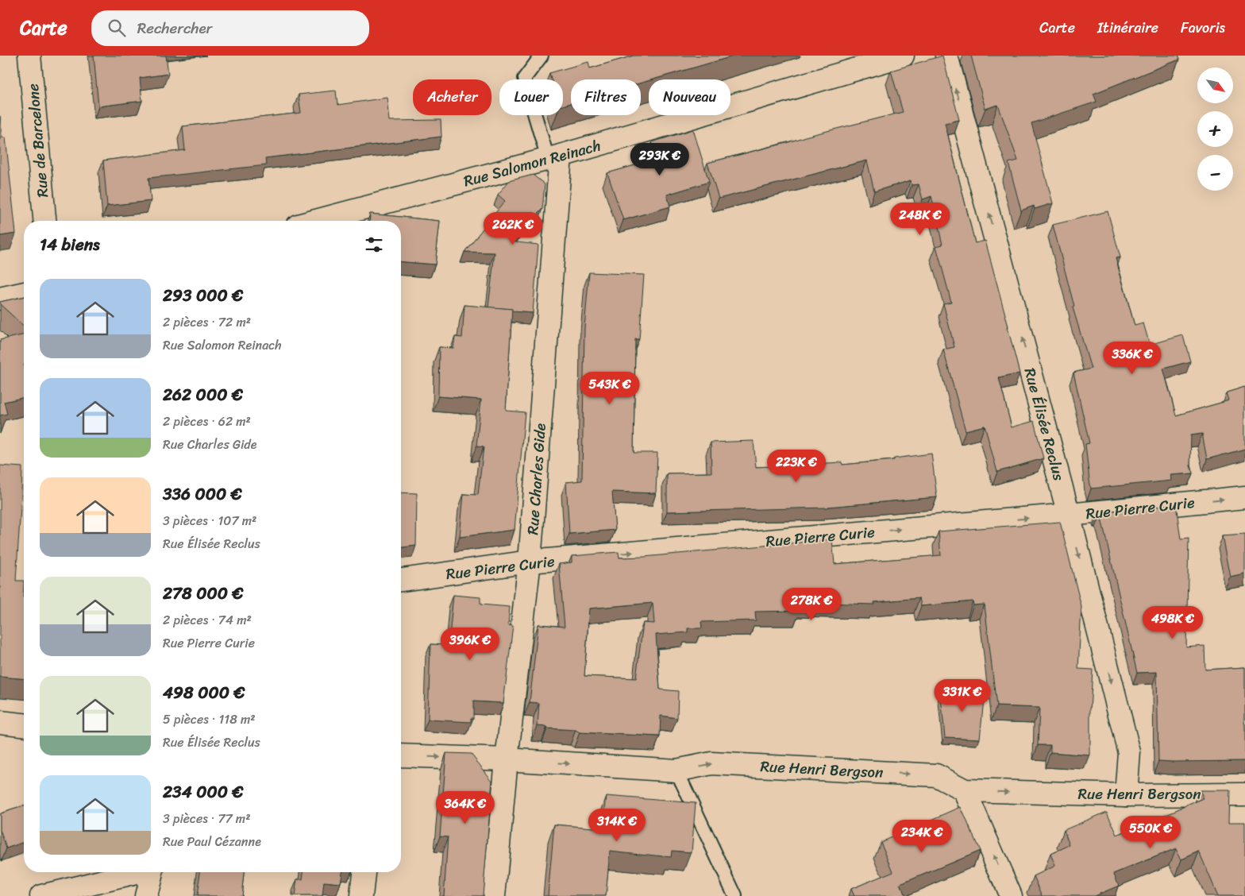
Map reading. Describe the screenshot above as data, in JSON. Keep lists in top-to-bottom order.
{
  "streets": {
    "street": [
      "Rue de Barcelone",
      "Rue Salomon Reinach",
      "Rue Élisée Reclus",
      "Rue Charles Gide",
      "Rue Pierre Curie",
      "Rue Henri Bergson"
    ]
  },
  "crossings": [
    ["Rue Salomon Reinach", "Rue Charles Gide"],
    ["Rue Élisée Reclus", "Rue Pierre Curie"],
    ["Rue Élisée Reclus", "Rue Henri Bergson"],
    ["Rue Charles Gide", "Rue Pierre Curie"],
    ["Rue Charles Gide", "Rue Henri Bergson"]
  ],
  "one_way": ["Rue Pierre Curie", "Rue Henri Bergson"],
  "north": "bottom right",
  "page": {
    "header": "Carte",
    "search": "Rechercher",
    "nav": ["Carte", "Itinéraire", "Favoris"],
    "map_buttons": ["+", "−"],
    "chip": [
      "Acheter",
      "Louer",
      "Filtres",
      "Nouveau"
    ],
    "price": [
      "293K €",
      "248K €",
      "262K €",
      "336K €",
      "543K €",
      "223K €",
      "278K €",
      "498K €",
      "396K €",
      "331K €",
      "364K €",
      "314K €",
      "550K €",
      "234K €"
    ],
    "heading": "14 biens",
    "list": [
      {
        "name": "293 000 €",
        "note": "2 pièces · 72 m² · Rue Salomon Reinach"
      },
      {
        "name": "262 000 €",
        "note": "2 pièces · 62 m² · Rue Charles Gide"
      },
      {
        "name": "336 000 €",
        "note": "3 pièces · 107 m² · Rue Élisée Reclus"
      },
      {
        "name": "278 000 €",
        "note": "2 pièces · 74 m² · Rue Pierre Curie"
      },
      {
        "name": "498 000 €",
        "note": "5 pièces · 118 m² · Rue Élisée Reclus"
      },
      {
        "name": "234 000 €",
        "note": "3 pièces · 77 m² · Rue Paul Cézanne"
      }
    ]
  }
}
